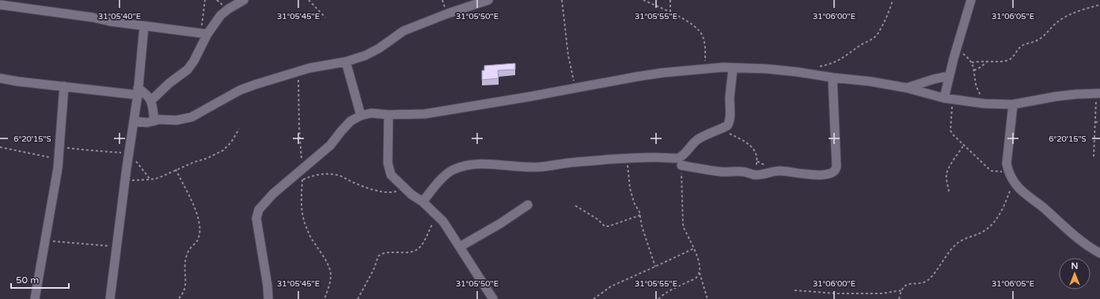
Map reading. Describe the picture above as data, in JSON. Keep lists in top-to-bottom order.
{
  "scale_bar": "50 m",
  "north": "top",
  "coordinates": [
    "31°05'40\"E",
    "31°05'45\"E",
    "31°05'50\"E",
    "31°05'55\"E",
    "31°06'00\"E",
    "31°06'05\"E",
    "6°20'15\"S"
  ]
}
